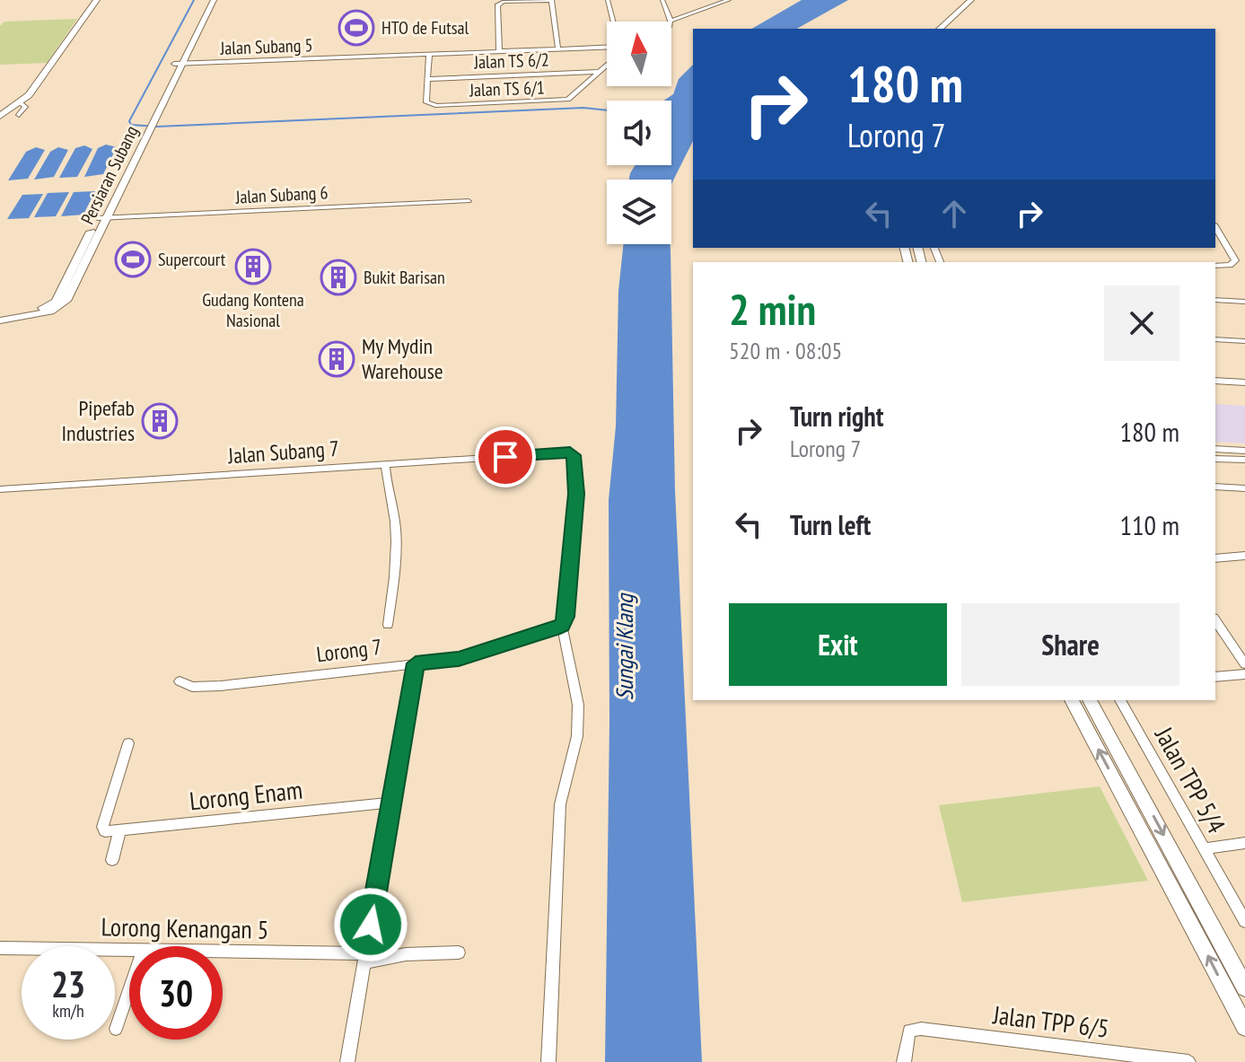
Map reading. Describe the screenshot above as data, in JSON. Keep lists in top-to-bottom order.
{
  "streets": {
    "street": [
      "Jalan Subang 5",
      "Jalan TS 6/2",
      "Jalan TS 6/1",
      "Persiaran Subang",
      "Jalan Subang 6",
      "Jalan Subang 7",
      "Lorong 7",
      "Jalan TPP 5/4",
      "Lorong Enam",
      "Lorong Kenangan 5",
      "Jalan TPP 6/5"
    ]
  },
  "crossings": [
    ["Jalan Subang 5", "Jalan TS 6/1"],
    ["Jalan Subang 5", "Persiaran Subang"],
    ["Jalan TS 6/2", "Jalan TS 6/1"],
    ["Persiaran Subang", "Jalan Subang 6"],
    ["Jalan Subang 7", "Lorong 7"]
  ],
  "water": ["Sungai Klang"],
  "places": {
    "sports": ["HTO de Futsal", "Supercourt"],
    "building": [
      "Gudang Kontena Nasional",
      "Bukit Barisan",
      "My Mydin Warehouse",
      "Pipefab Industries"
    ]
  },
  "north": "top",
  "page": {
    "turn": ["180 m", "Lorong 7"],
    "heading": ["2 min", "520 m · 08:05"],
    "list": [
      {
        "name": "Turn right",
        "note": "Lorong 7",
        "value": "180 m"
      },
      {
        "name": "Turn left",
        "value": "110 m"
      }
    ],
    "buttons": ["Exit", "Share"],
    "speed": "23 km/h",
    "limit": "30"
  }
}
